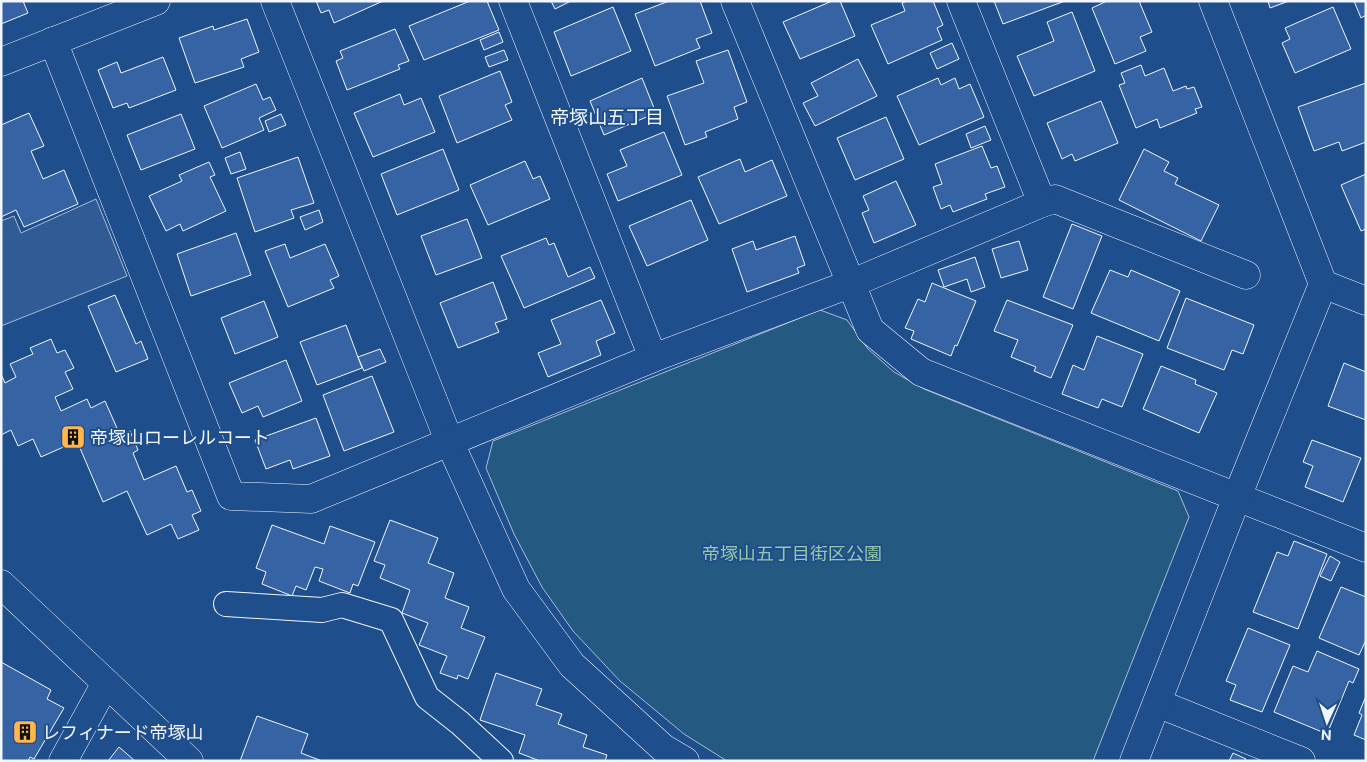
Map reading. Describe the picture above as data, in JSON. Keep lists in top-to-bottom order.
{
  "districts": ["帝塚山五丁目"],
  "parks": ["帝塚山五丁目街区公園"],
  "places": {
    "building": ["帝塚山ローレルコート", "レフィナード帝塚山"]
  },
  "north": "bottom"
}
